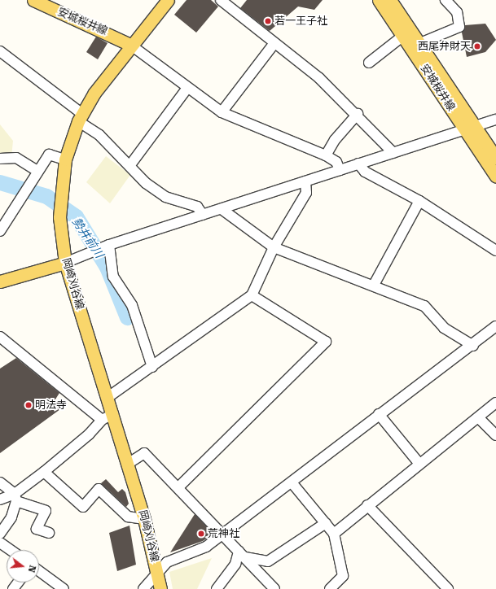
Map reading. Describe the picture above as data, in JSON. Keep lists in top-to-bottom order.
{
  "streets": {
    "main road": ["安城桜井線", "岡崎刈谷線"]
  },
  "crossings": [
    ["安城桜井線", "岡崎刈谷線"]
  ],
  "water": ["勢井前川"],
  "places": [
    "若一王子社",
    "西尾弁財天",
    "明法寺",
    "荒神社"
  ],
  "north": "right"
}
